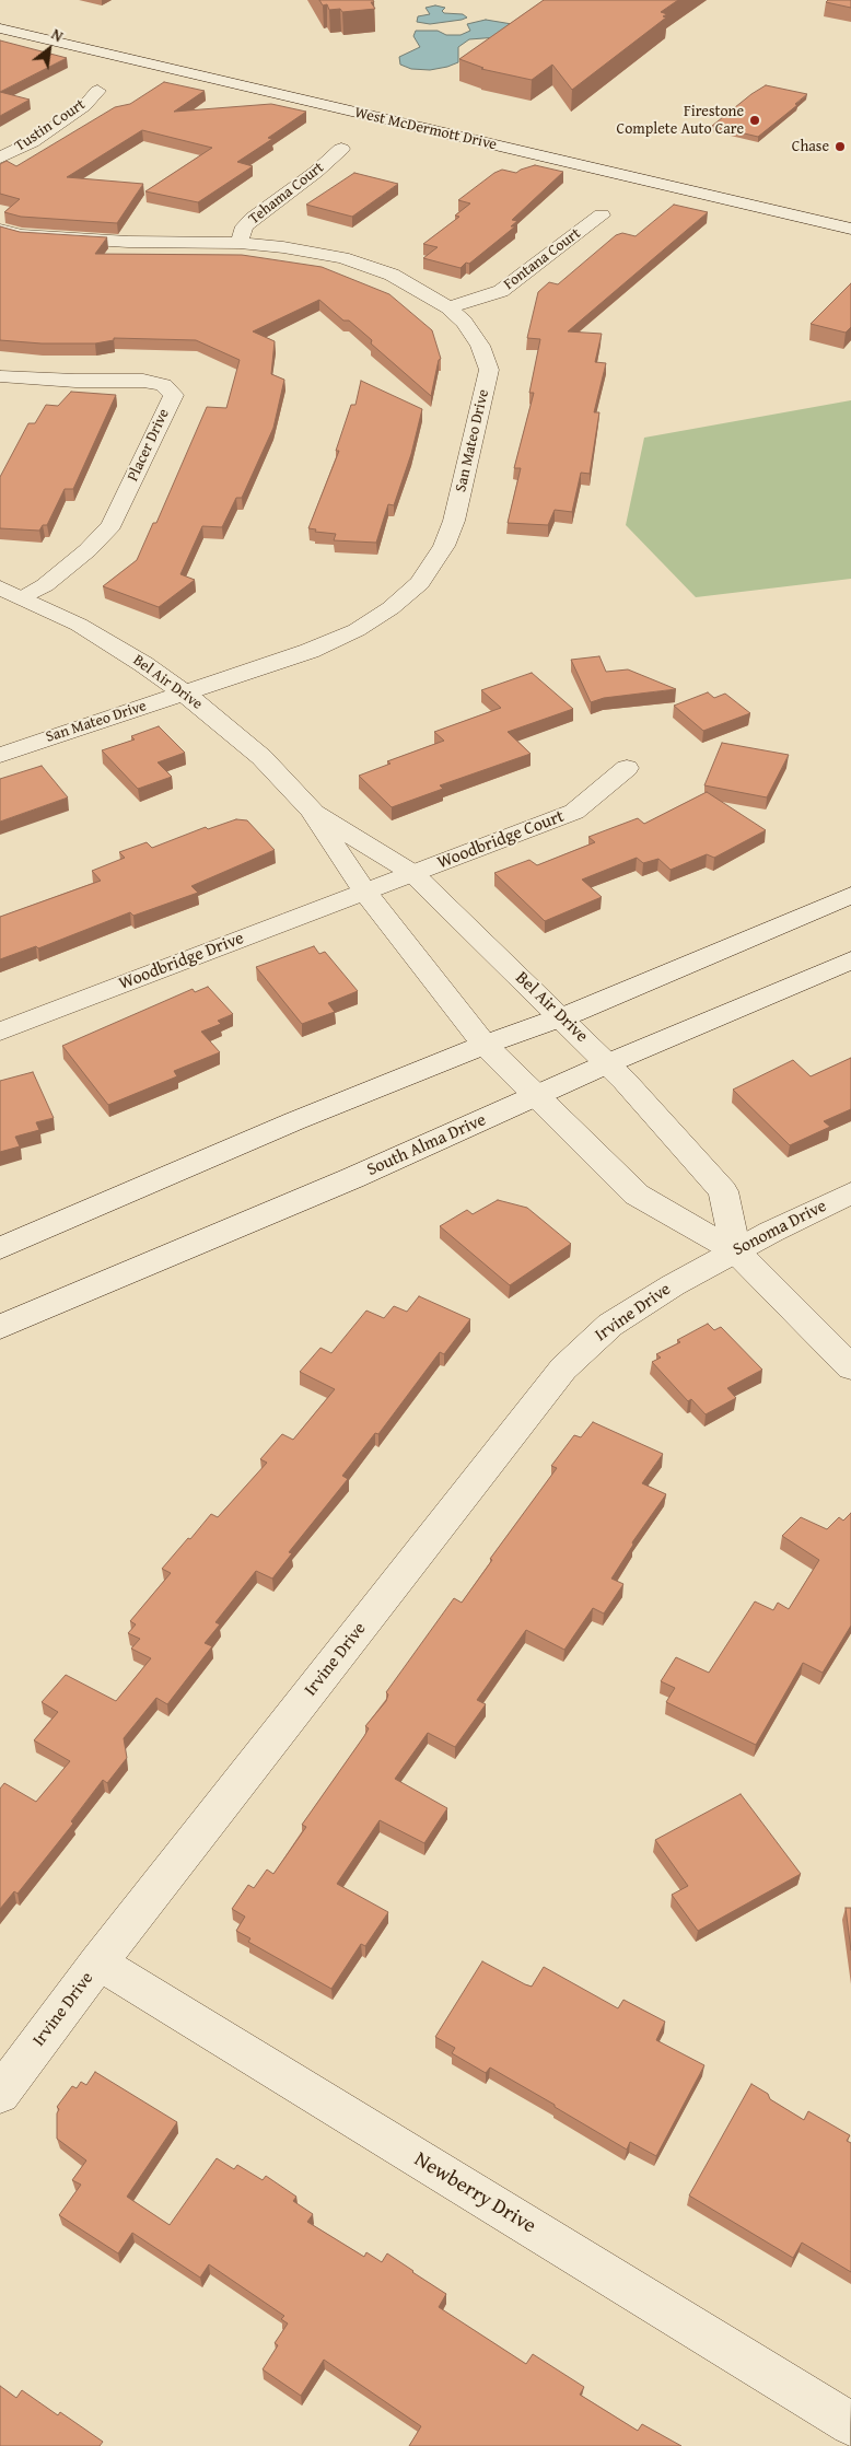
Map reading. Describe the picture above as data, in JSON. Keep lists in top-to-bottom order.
{
  "streets": {
    "street": [
      "Tustin Court",
      "West McDermott Drive",
      "Tehama Court",
      "Fontana Court",
      "San Mateo Drive",
      "Placer Drive",
      "Bel Air Drive",
      "Woodbridge Court",
      "Woodbridge Drive",
      "South Alma Drive",
      "Sonoma Drive",
      "Irvine Drive",
      "Newberry Drive"
    ]
  },
  "crossings": [
    ["Tehama Court", "San Mateo Drive"],
    ["Fontana Court", "San Mateo Drive"],
    ["San Mateo Drive", "Bel Air Drive"],
    ["Placer Drive", "Bel Air Drive"],
    ["Bel Air Drive", "Woodbridge Court"],
    ["Bel Air Drive", "Woodbridge Drive"],
    ["Bel Air Drive", "South Alma Drive"],
    ["Bel Air Drive", "Sonoma Drive"],
    ["Bel Air Drive", "Irvine Drive"],
    ["Woodbridge Court", "Woodbridge Drive"],
    ["Sonoma Drive", "Irvine Drive"],
    ["Irvine Drive", "Newberry Drive"]
  ],
  "places": ["Firestone Complete Auto Care", "Chase"],
  "north": "top right"
}
